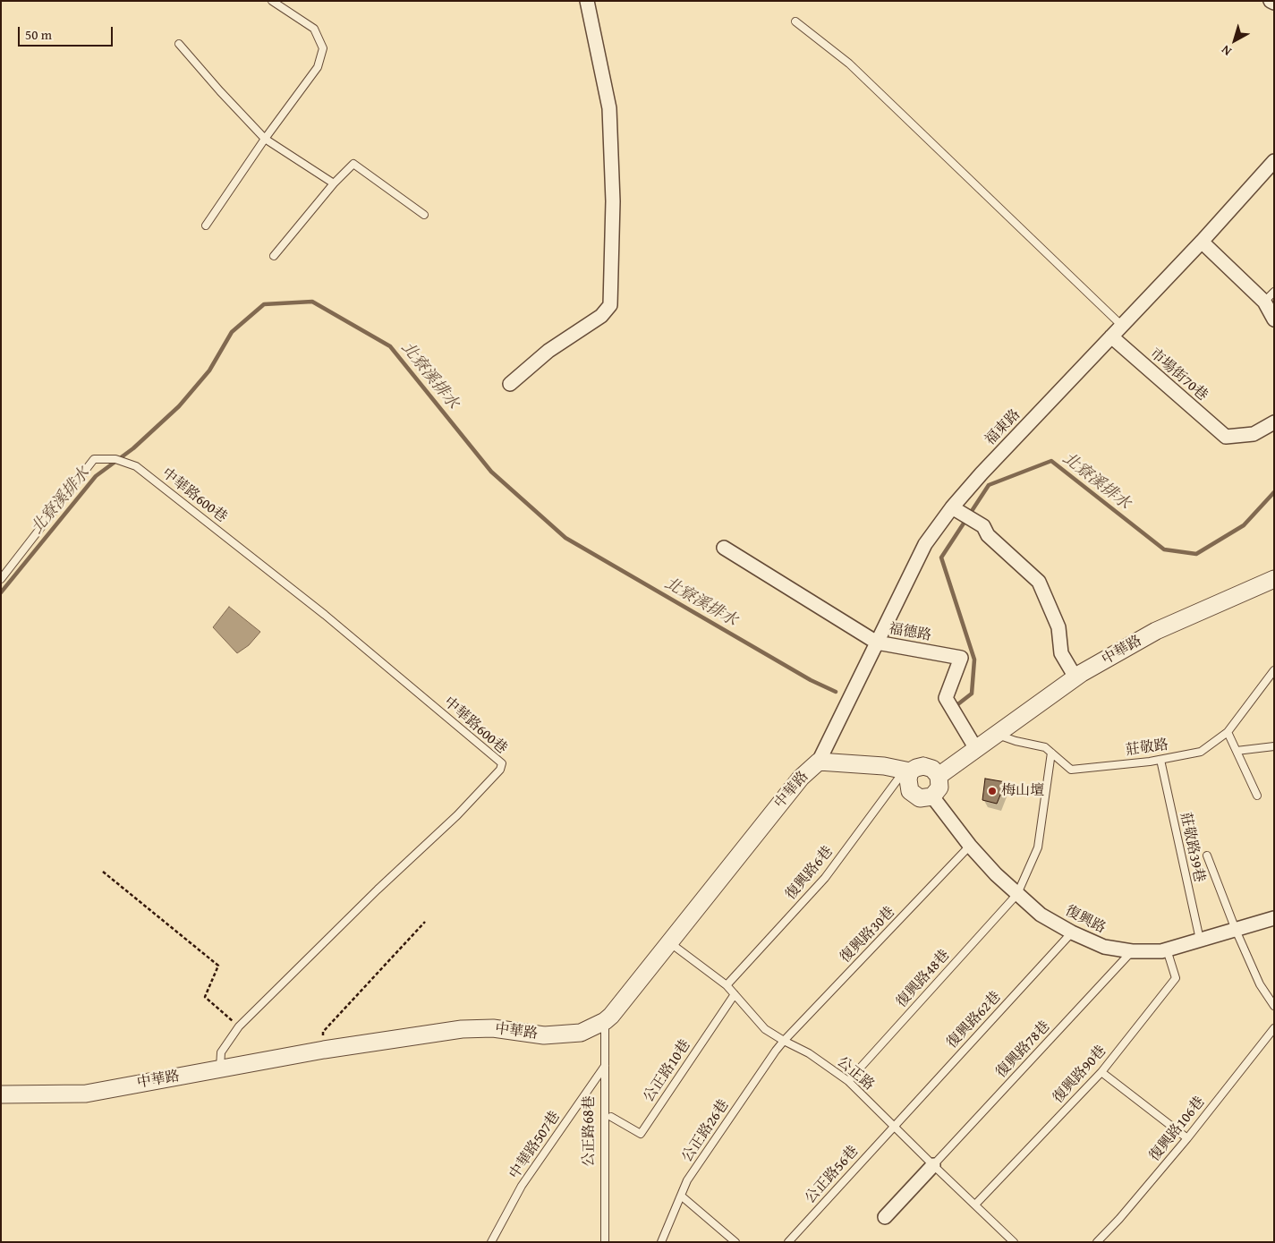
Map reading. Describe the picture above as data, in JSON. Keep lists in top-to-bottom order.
{
  "streets": {
    "street": [
      "市場街70巷",
      "福東路",
      "福德路",
      "中華路",
      "復興路"
    ],
    "lane": [
      "中華路600巷",
      "莊敬路",
      "莊敬路39巷",
      "復興路6巷",
      "復興路30巷",
      "復興路48巷",
      "復興路62巷",
      "復興路78巷",
      "公正路10巷",
      "公正路",
      "復興路90巷",
      "復興路106巷",
      "公正路68巷",
      "公正路26巷",
      "中華路507巷",
      "公正路56巷"
    ]
  },
  "crossings": [
    ["市場街70巷", "福東路"],
    ["福東路", "福德路"],
    ["福東路", "中華路"],
    ["中華路600巷", "中華路"],
    ["福德路", "中華路"],
    ["中華路", "莊敬路"],
    ["中華路", "復興路6巷"],
    ["中華路", "復興路"],
    ["中華路", "公正路"],
    ["中華路", "公正路68巷"],
    ["莊敬路", "莊敬路39巷"],
    ["莊敬路", "復興路48巷"],
    ["莊敬路39巷", "復興路"],
    ["復興路6巷", "復興路"],
    ["復興路6巷", "公正路"],
    ["復興路", "復興路30巷"],
    ["復興路", "復興路48巷"],
    ["復興路", "復興路62巷"],
    ["復興路", "復興路78巷"],
    ["復興路", "復興路90巷"],
    ["復興路30巷", "公正路"],
    ["復興路30巷", "公正路26巷"],
    ["復興路48巷", "公正路"],
    ["復興路62巷", "公正路"],
    ["復興路62巷", "公正路56巷"],
    ["復興路78巷", "公正路"],
    ["公正路10巷", "公正路"],
    ["公正路", "復興路90巷"],
    ["公正路", "公正路26巷"],
    ["公正路", "公正路56巷"],
    ["公正路68巷", "中華路507巷"]
  ],
  "water": ["北寮溪排水"],
  "places": ["梅山壇"],
  "scale_bar": "50 m",
  "north": "bottom left"
}
